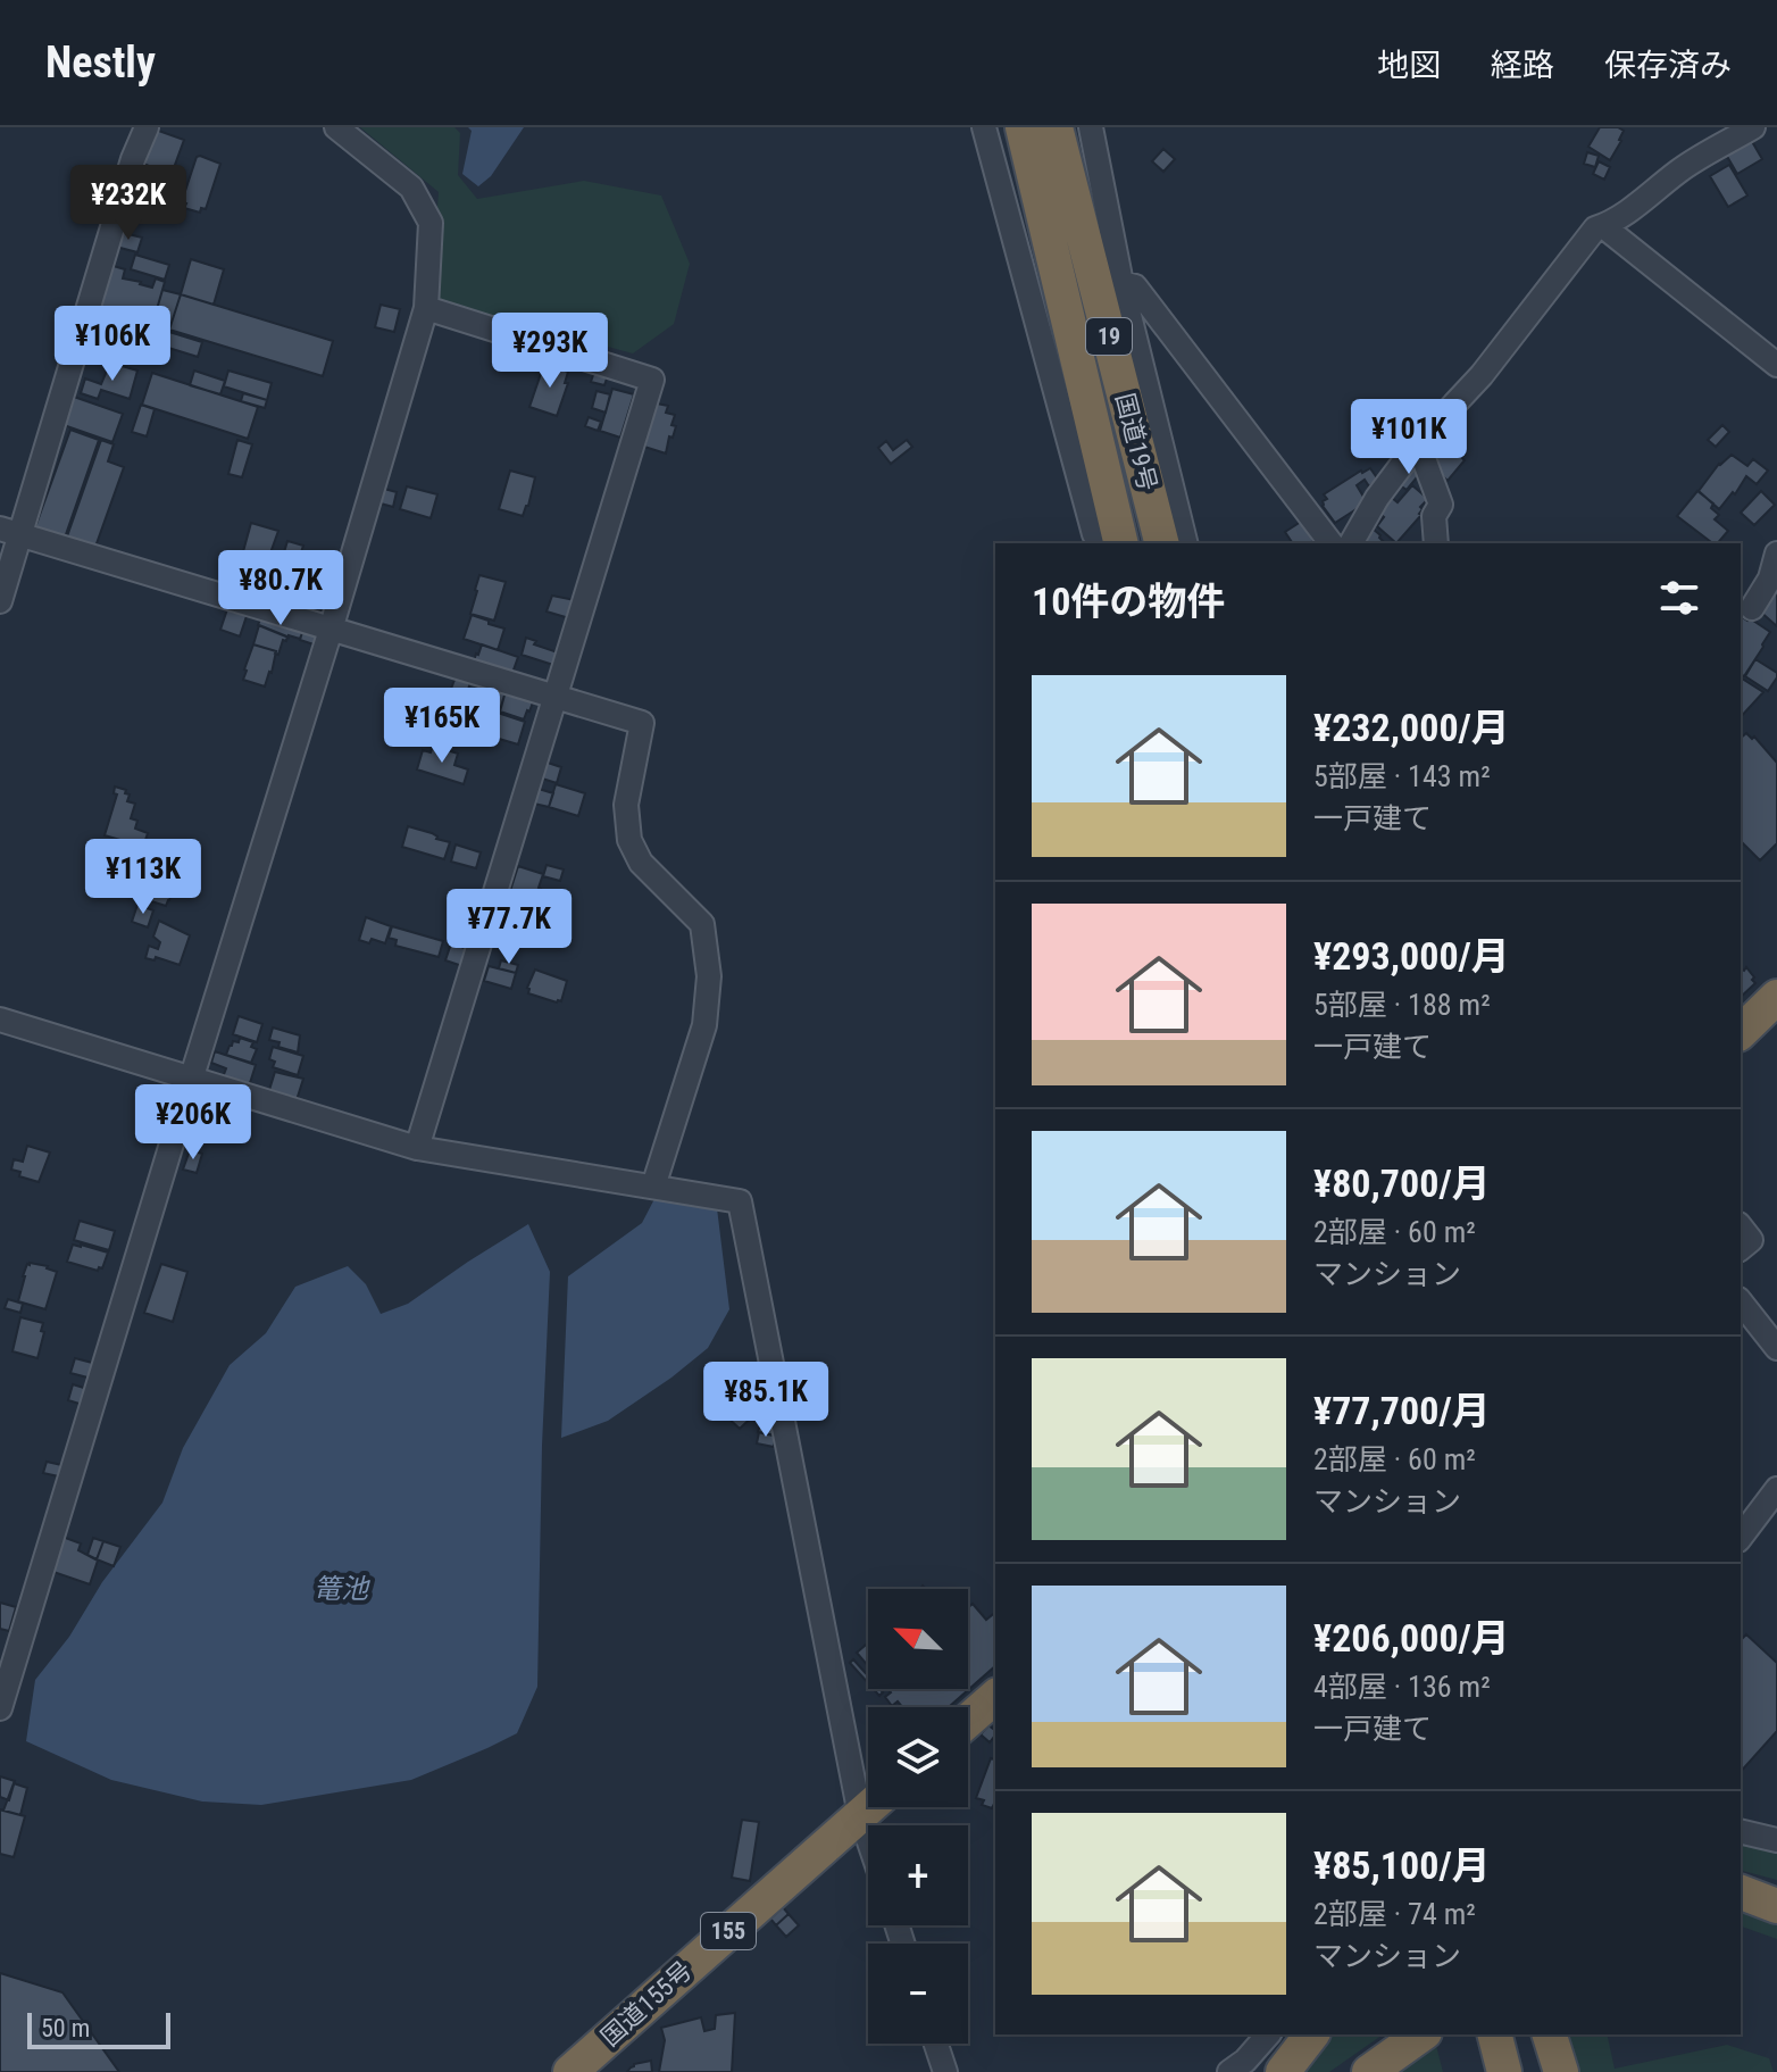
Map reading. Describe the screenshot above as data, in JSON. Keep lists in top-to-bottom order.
{
  "streets": {
    "highway": [
      "19",
      "国道19号",
      "155",
      "国道155号"
    ]
  },
  "water": ["篭池"],
  "scale_bar": "50 m",
  "north": "top left",
  "page": {
    "header": "Nestly",
    "nav": ["地図", "経路", "保存済み"],
    "price": [
      "¥232K",
      "¥106K",
      "¥293K",
      "¥101K",
      "¥80.7K",
      "¥165K",
      "¥113K",
      "¥77.7K",
      "¥206K",
      "¥85.1K"
    ],
    "heading": "10件の物件",
    "list": [
      {
        "name": "¥232,000/月",
        "note": "5部屋 · 143 m² · 一戸建て"
      },
      {
        "name": "¥293,000/月",
        "note": "5部屋 · 188 m² · 一戸建て"
      },
      {
        "name": "¥80,700/月",
        "note": "2部屋 · 60 m² · マンション"
      },
      {
        "name": "¥77,700/月",
        "note": "2部屋 · 60 m² · マンション"
      },
      {
        "name": "¥206,000/月",
        "note": "4部屋 · 136 m² · 一戸建て"
      },
      {
        "name": "¥85,100/月",
        "note": "2部屋 · 74 m² · マンション"
      }
    ],
    "map_buttons": ["+", "−"],
    "scale": "50 m"
  }
}
